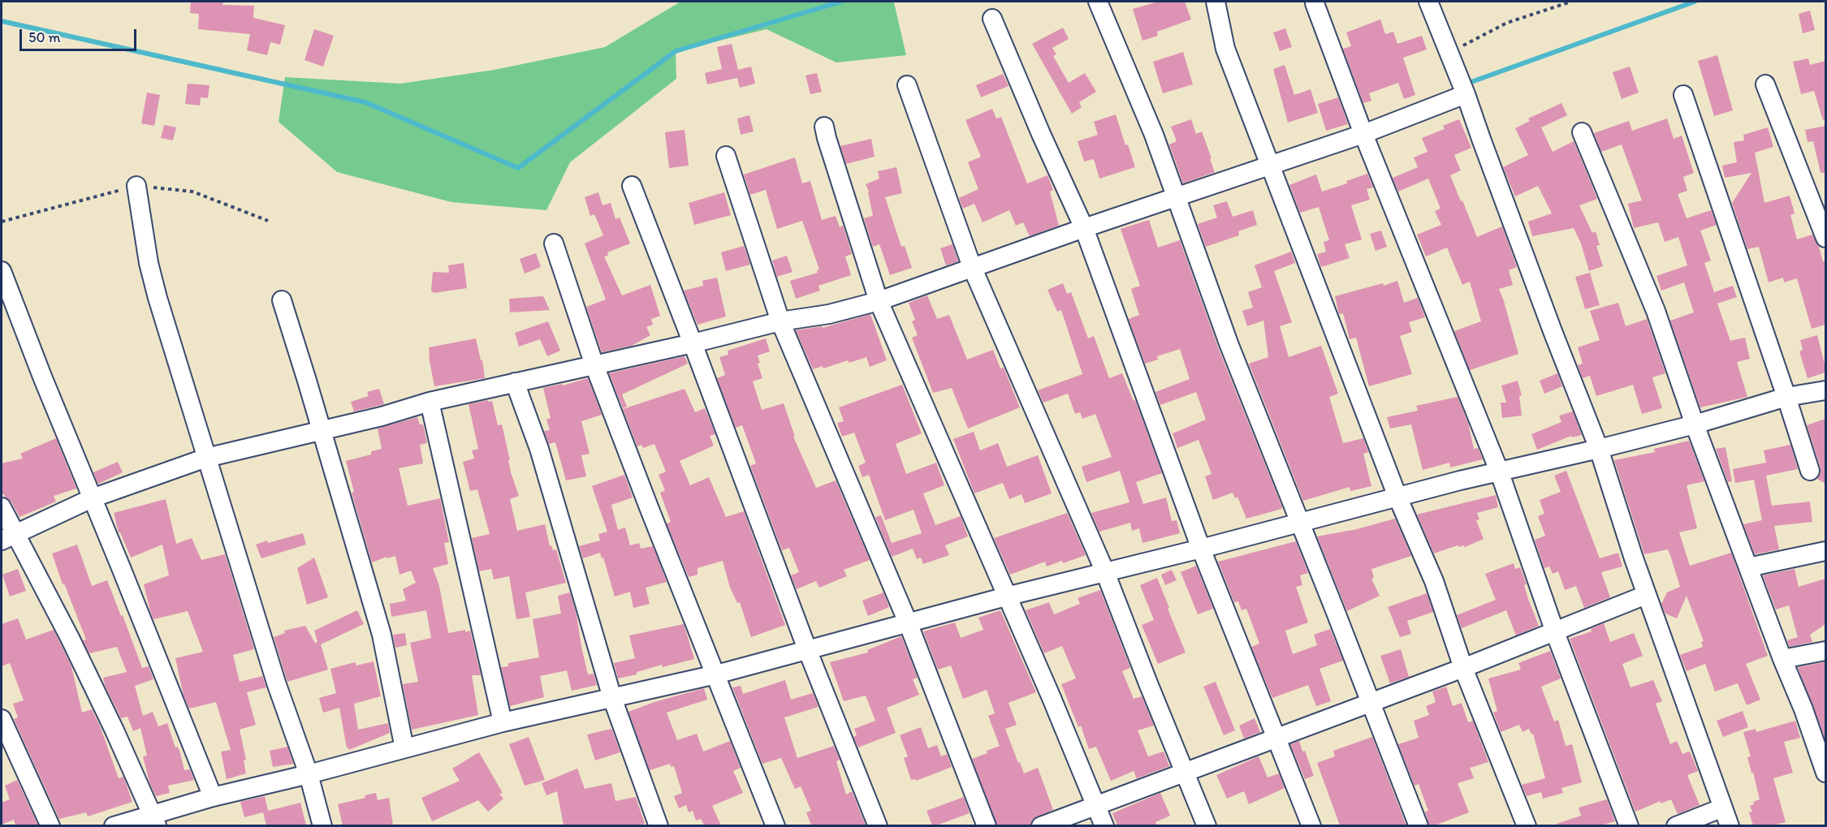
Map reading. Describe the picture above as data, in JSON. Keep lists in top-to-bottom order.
{
  "scale_bar": "50 m"
}
